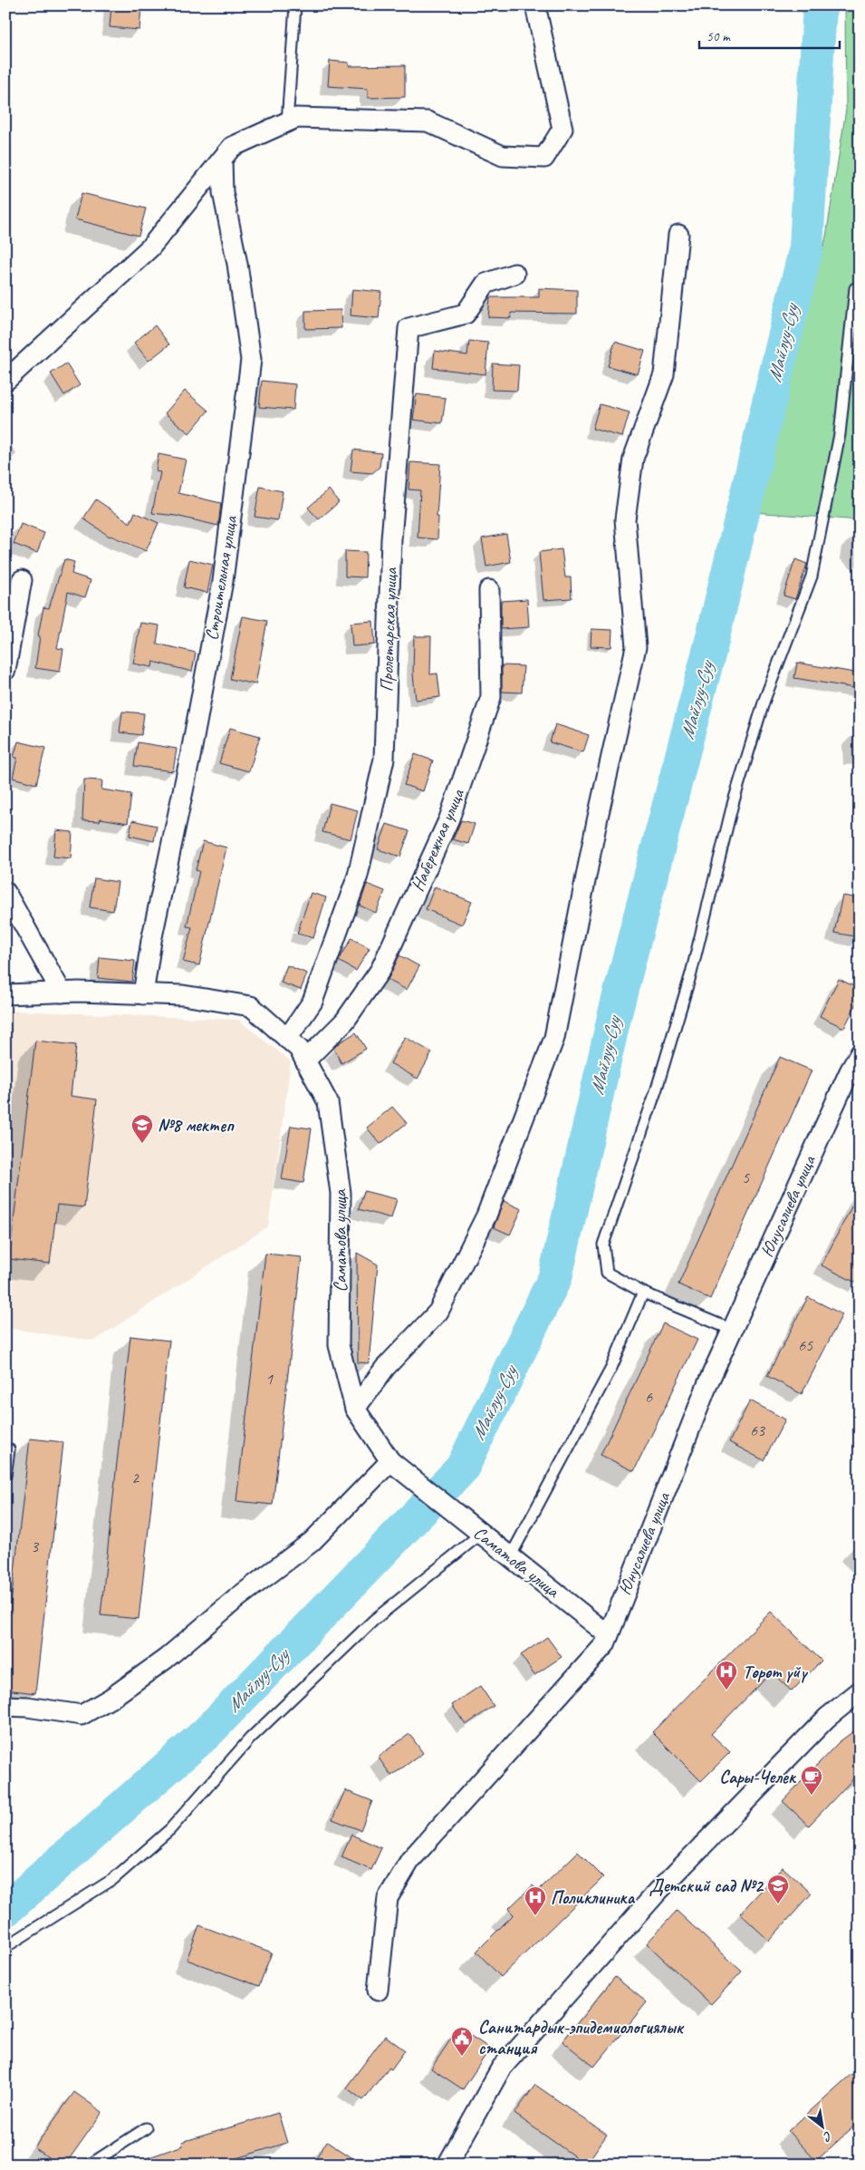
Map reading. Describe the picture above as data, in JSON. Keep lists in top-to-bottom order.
{
  "streets": {
    "street": [
      "Строительная улица",
      "Пролетарская улица",
      "Набережная улица",
      "Юнусалиева улица",
      "Саматова улица"
    ]
  },
  "crossings": [
    ["Строительная улица", "Саматова улица"],
    ["Пролетарская улица", "Саматова улица"],
    ["Набережная улица", "Саматова улица"],
    ["Юнусалиева улица", "Саматова улица"]
  ],
  "water": ["Майлуу-Суу"],
  "places": {
    "school or university": ["№8 мектеп", "Детский сад №2"],
    "hospital": ["Төрөт үйү", "Поликлиника"],
    "cafe": ["Сары-Челек"],
    "public building": ["Санитардык-эпидемиологиялык станция"]
  },
  "house_numbers": [
    "5",
    "65",
    "1",
    "6",
    "63",
    "2",
    "3"
  ],
  "scale_bar": "50 m",
  "north": "bottom right"
}
